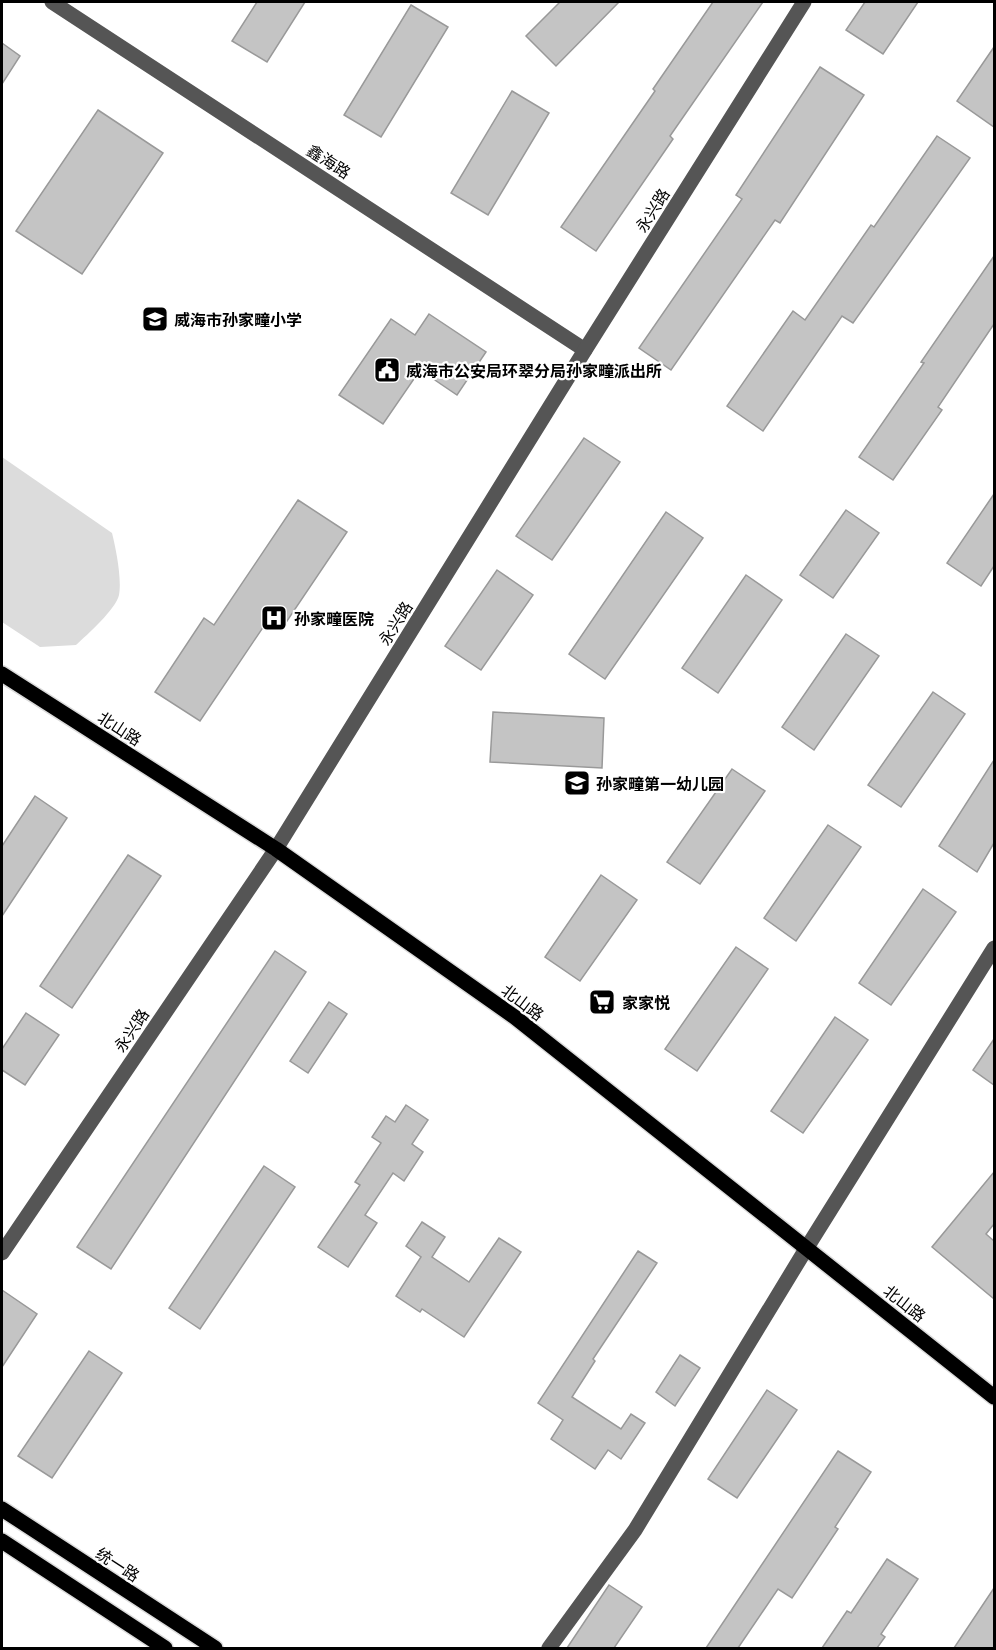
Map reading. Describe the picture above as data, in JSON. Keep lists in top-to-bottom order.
{
  "streets": {
    "main road": ["北山路", "统一路"],
    "street": ["鑫海路", "永兴路"]
  },
  "crossings": [
    ["鑫海路", "永兴路"],
    ["永兴路", "北山路"]
  ],
  "places": {
    "school or university": ["威海市孙家疃小学", "孙家疃第一幼儿园"],
    "public building": ["威海市公安局环翠分局孙家疃派出所"],
    "hospital": ["孙家疃医院"],
    "supermarket": ["家家悦"]
  }
}
